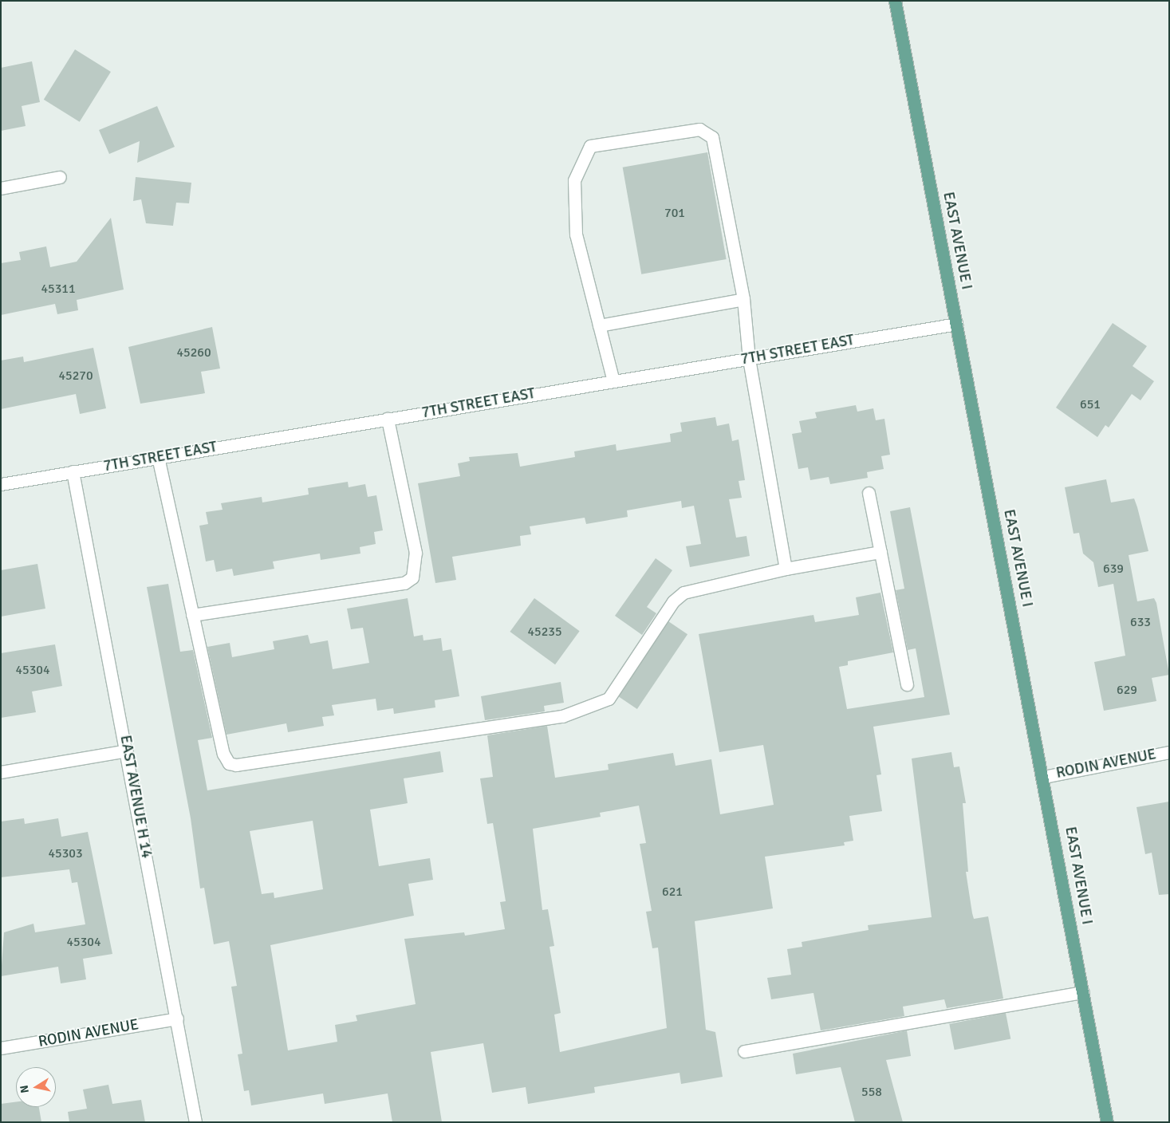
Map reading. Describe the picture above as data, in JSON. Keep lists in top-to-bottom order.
{
  "streets": {
    "main road": ["EAST AVENUE I"],
    "street": ["7TH STREET EAST", "RODIN AVENUE", "EAST AVENUE H 14"]
  },
  "crossings": [
    ["EAST AVENUE I", "7TH STREET EAST"],
    ["EAST AVENUE I", "RODIN AVENUE"],
    ["7TH STREET EAST", "EAST AVENUE H 14"],
    ["RODIN AVENUE", "EAST AVENUE H 14"]
  ],
  "house_numbers": [
    "701",
    "45311",
    "45260",
    "45270",
    "651",
    "639",
    "633",
    "45235",
    "45304",
    "629",
    "45303",
    "621",
    "45304",
    "558"
  ],
  "north": "left"
}
